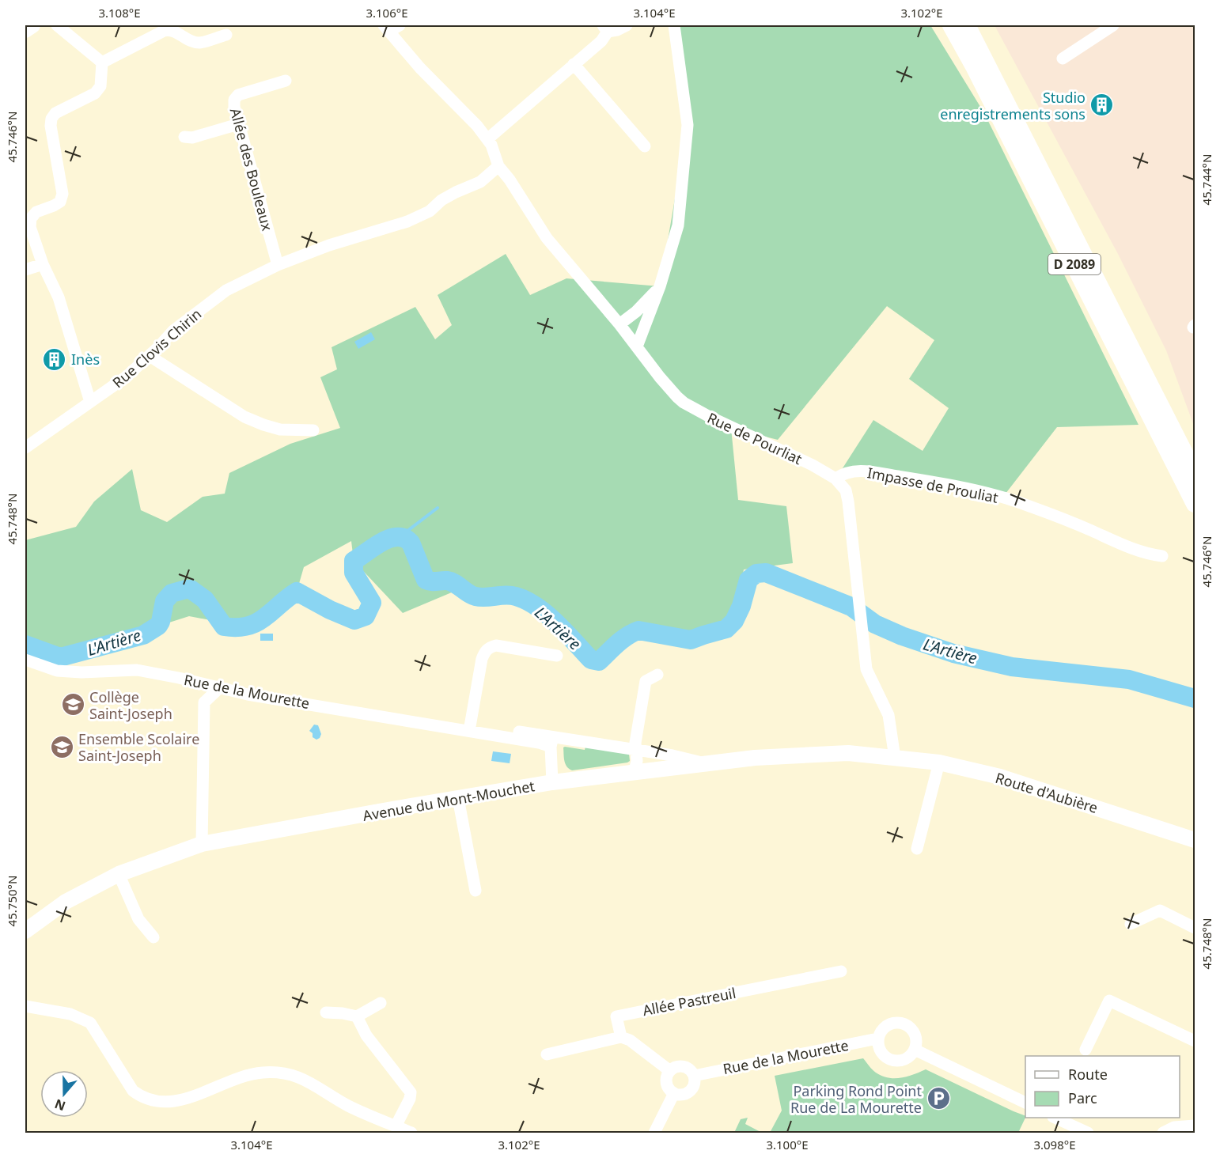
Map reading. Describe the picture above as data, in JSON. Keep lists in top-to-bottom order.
{
  "streets": {
    "highway": ["D 2089"],
    "main road": ["Route d'Aubière", "Avenue du Mont-Mouchet"],
    "street": [
      "Allée des Bouleaux",
      "Rue Clovis Chirin",
      "Rue de Pourliat",
      "Impasse de Prouliat",
      "Rue de la Mourette",
      "Allée Pastreuil"
    ]
  },
  "crossings": [
    ["Allée des Bouleaux", "Rue Clovis Chirin"],
    ["Rue Clovis Chirin", "Rue de Pourliat"],
    ["Rue de Pourliat", "Impasse de Prouliat"],
    ["Rue de Pourliat", "Route d'Aubière"],
    ["Rue de Pourliat", "Avenue du Mont-Mouchet"],
    ["Rue de la Mourette", "Avenue du Mont-Mouchet"],
    ["Route d'Aubière", "Avenue du Mont-Mouchet"]
  ],
  "water": ["L'Artière"],
  "places": {
    "building": ["Studio enregistrements sons", "Inès"],
    "school or university": ["Collège Saint-Joseph", "Ensemble Scolaire Saint-Joseph"],
    "parking": ["Parking Rond Point Rue de La Mourette"]
  },
  "legend": ["Route", "Parc"],
  "north": "bottom",
  "coordinates": [
    "3.108°E",
    "3.106°E",
    "3.104°E",
    "3.102°E",
    "45.746°N",
    "45.744°N",
    "45.748°N",
    "45.750°N",
    "3.100°E",
    "3.098°E"
  ]
}
